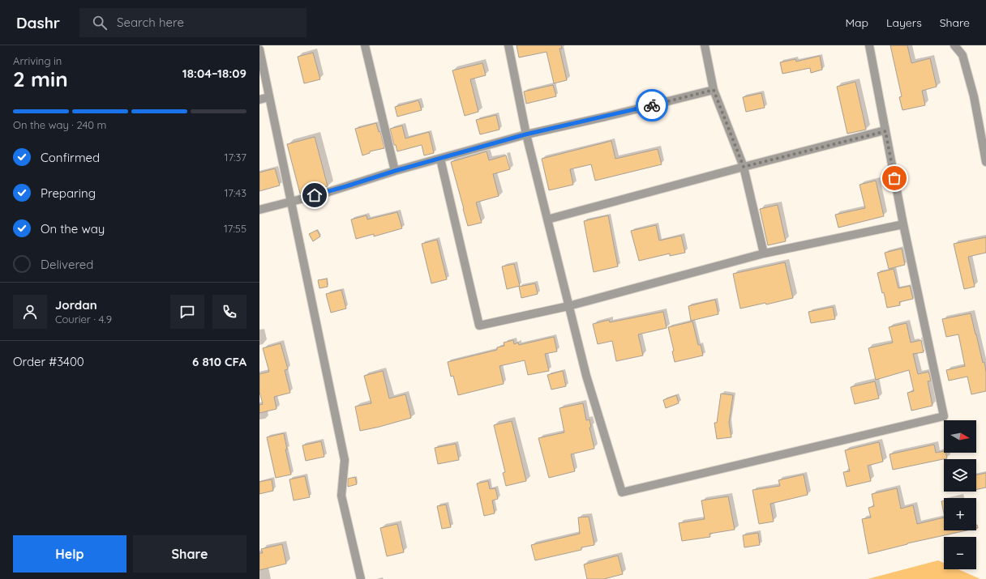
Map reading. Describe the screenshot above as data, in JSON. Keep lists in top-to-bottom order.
{
  "north": "right",
  "page": {
    "header": "Dashr",
    "search": "Search here",
    "nav": ["Map", "Layers", "Share"],
    "heading": ["2 min", "Arriving in", "18:04–18:09"],
    "panel": [
      "Jordan",
      "Courier · 4.9",
      "Order #3400",
      "6 810 CFA"
    ],
    "bar": "On the way · 240 m",
    "list": [
      ["Confirmed", "17:37"],
      ["Preparing", "17:43"],
      ["On the way", "17:55"],
      "Delivered"
    ],
    "map_buttons": ["+", "−"],
    "buttons": ["Help", "Share"]
  }
}
